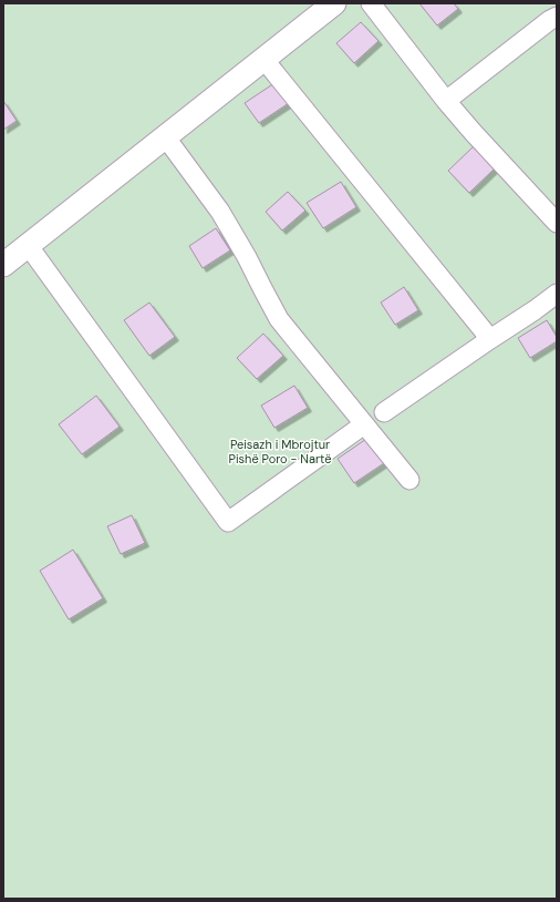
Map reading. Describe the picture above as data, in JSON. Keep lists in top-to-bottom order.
{
  "parks": ["Peisazh i Mbrojtur Pishë Poro - Nartë"]
}
